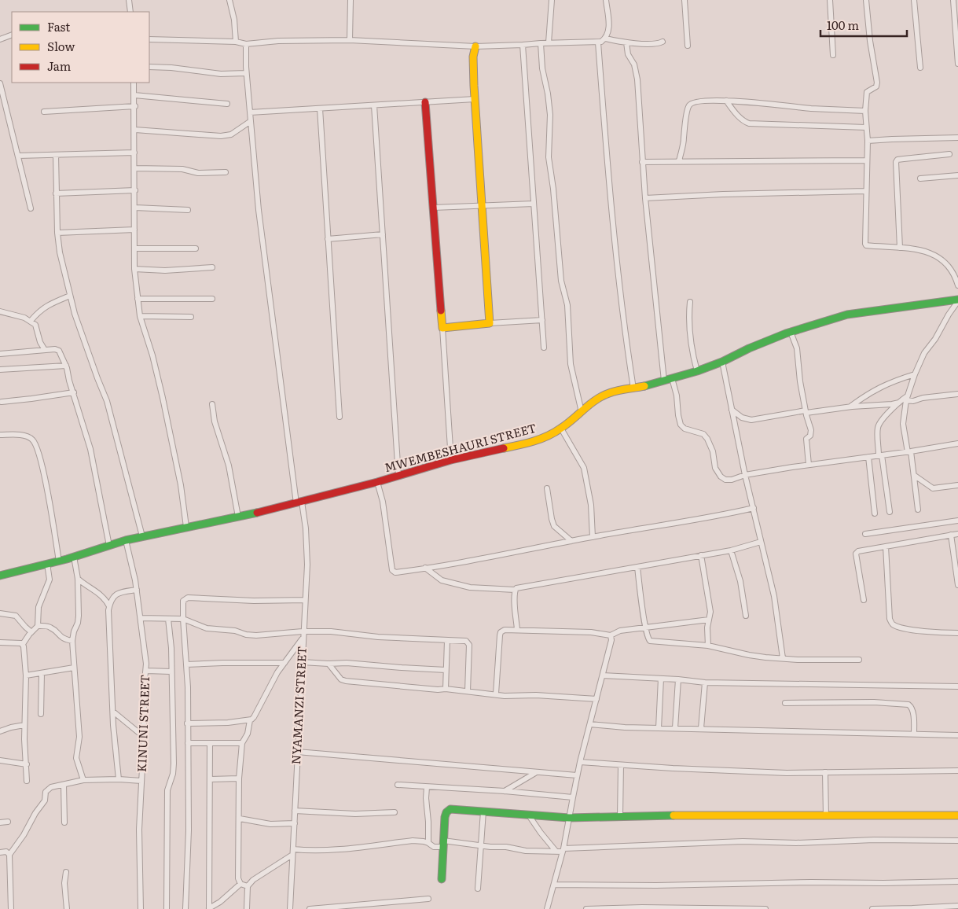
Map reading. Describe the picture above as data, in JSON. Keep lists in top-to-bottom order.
{
  "streets": {
    "street": ["MWEMBESHAURI STREET", "NYAMANZI STREET", "KINUNI STREET"]
  },
  "crossings": [
    ["MWEMBESHAURI STREET", "NYAMANZI STREET"],
    ["MWEMBESHAURI STREET", "KINUNI STREET"]
  ],
  "legend": ["Fast", "Slow", "Jam"],
  "scale_bar": "100 m"
}
